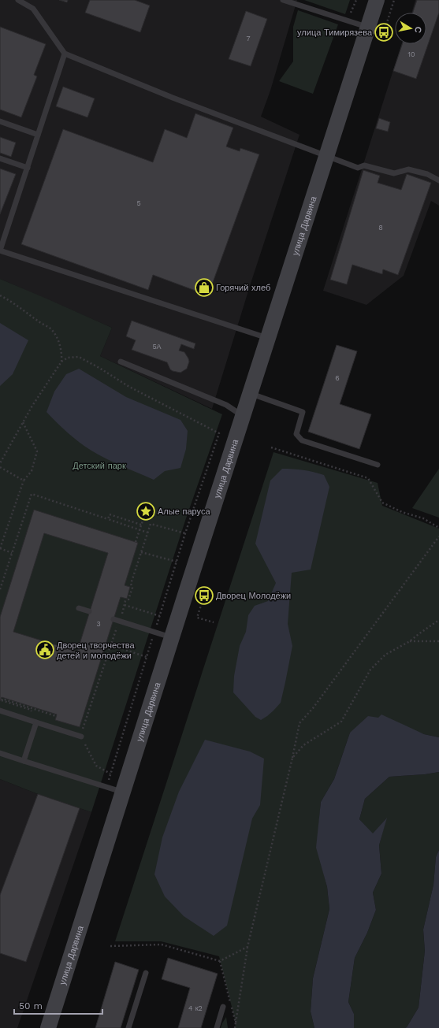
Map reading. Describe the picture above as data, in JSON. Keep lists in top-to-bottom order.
{
  "streets": {
    "main road": ["улица Дарвина"]
  },
  "parks": ["Детский парк"],
  "places": {
    "bus stop": ["улица Тимирязева", "Дворец Молодёжи"],
    "shop": ["Горячий хлеб"],
    "place": ["Алые паруса"],
    "public building": ["Дворец творчества детей и молодёжи"]
  },
  "house_numbers": [
    "7",
    "10",
    "5",
    "8",
    "5А",
    "6",
    "3",
    "4 к2"
  ],
  "scale_bar": "50 m",
  "north": "right"
}
